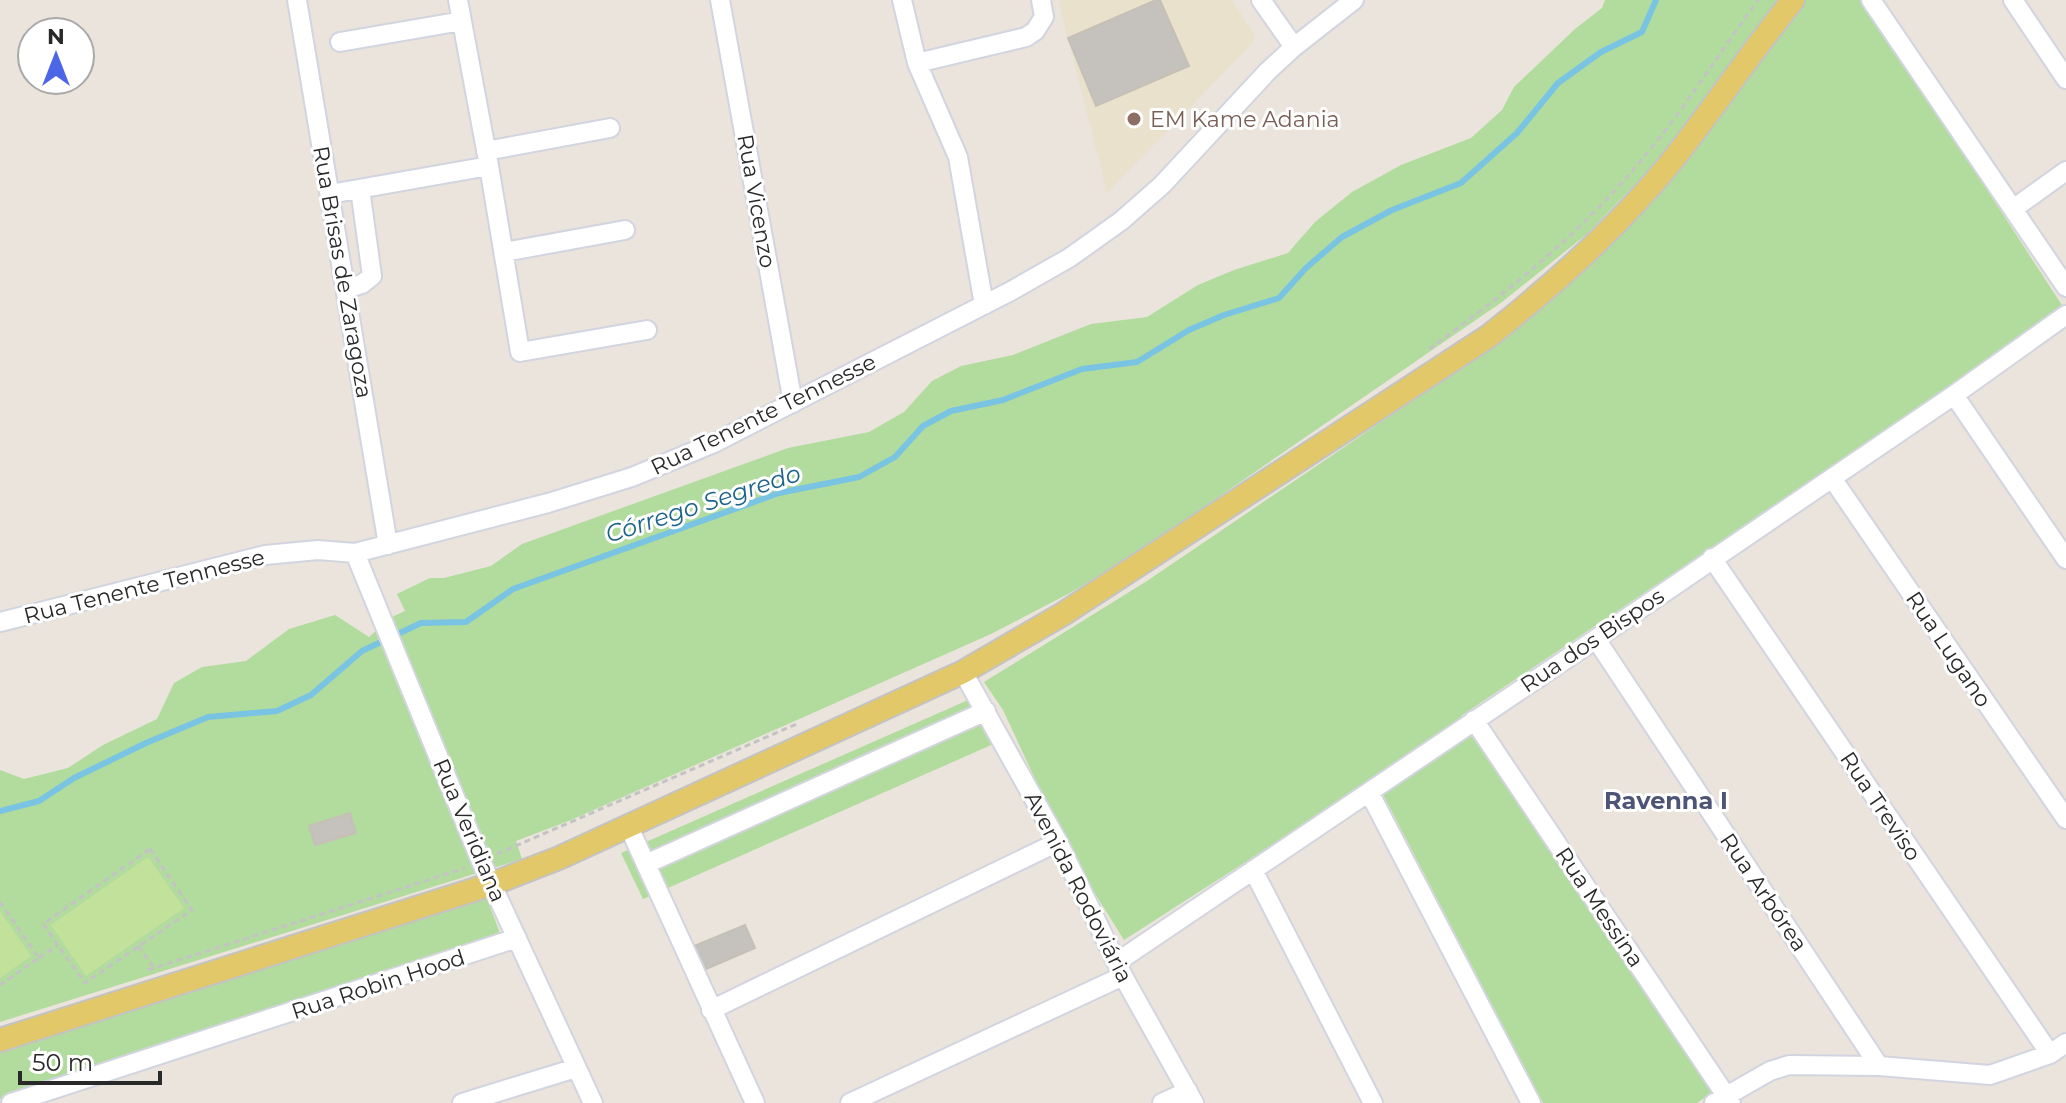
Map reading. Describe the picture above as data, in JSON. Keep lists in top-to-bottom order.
{
  "streets": {
    "street": [
      "Rua Vicenzo",
      "Rua Brisas de Zaragoza",
      "Rua Tenente Tennesse",
      "Rua dos Bispos",
      "Rua Lugano",
      "Rua Treviso",
      "Rua Veridiana",
      "Avenida Rodoviária",
      "Rua Arbórea",
      "Rua Messina",
      "Rua Robin Hood"
    ]
  },
  "crossings": [
    ["Rua Vicenzo", "Rua Tenente Tennesse"],
    ["Rua Brisas de Zaragoza", "Rua Tenente Tennesse"],
    ["Rua Tenente Tennesse", "Rua Veridiana"],
    ["Rua dos Bispos", "Rua Lugano"],
    ["Rua dos Bispos", "Rua Treviso"],
    ["Rua dos Bispos", "Avenida Rodoviária"],
    ["Rua dos Bispos", "Rua Arbórea"],
    ["Rua dos Bispos", "Rua Messina"],
    ["Rua Veridiana", "Rua Robin Hood"]
  ],
  "districts": ["Ravenna I"],
  "water": ["Córrego Segredo"],
  "places": ["EM Kame Adania"],
  "scale_bar": "50 m",
  "north": "top"
}
